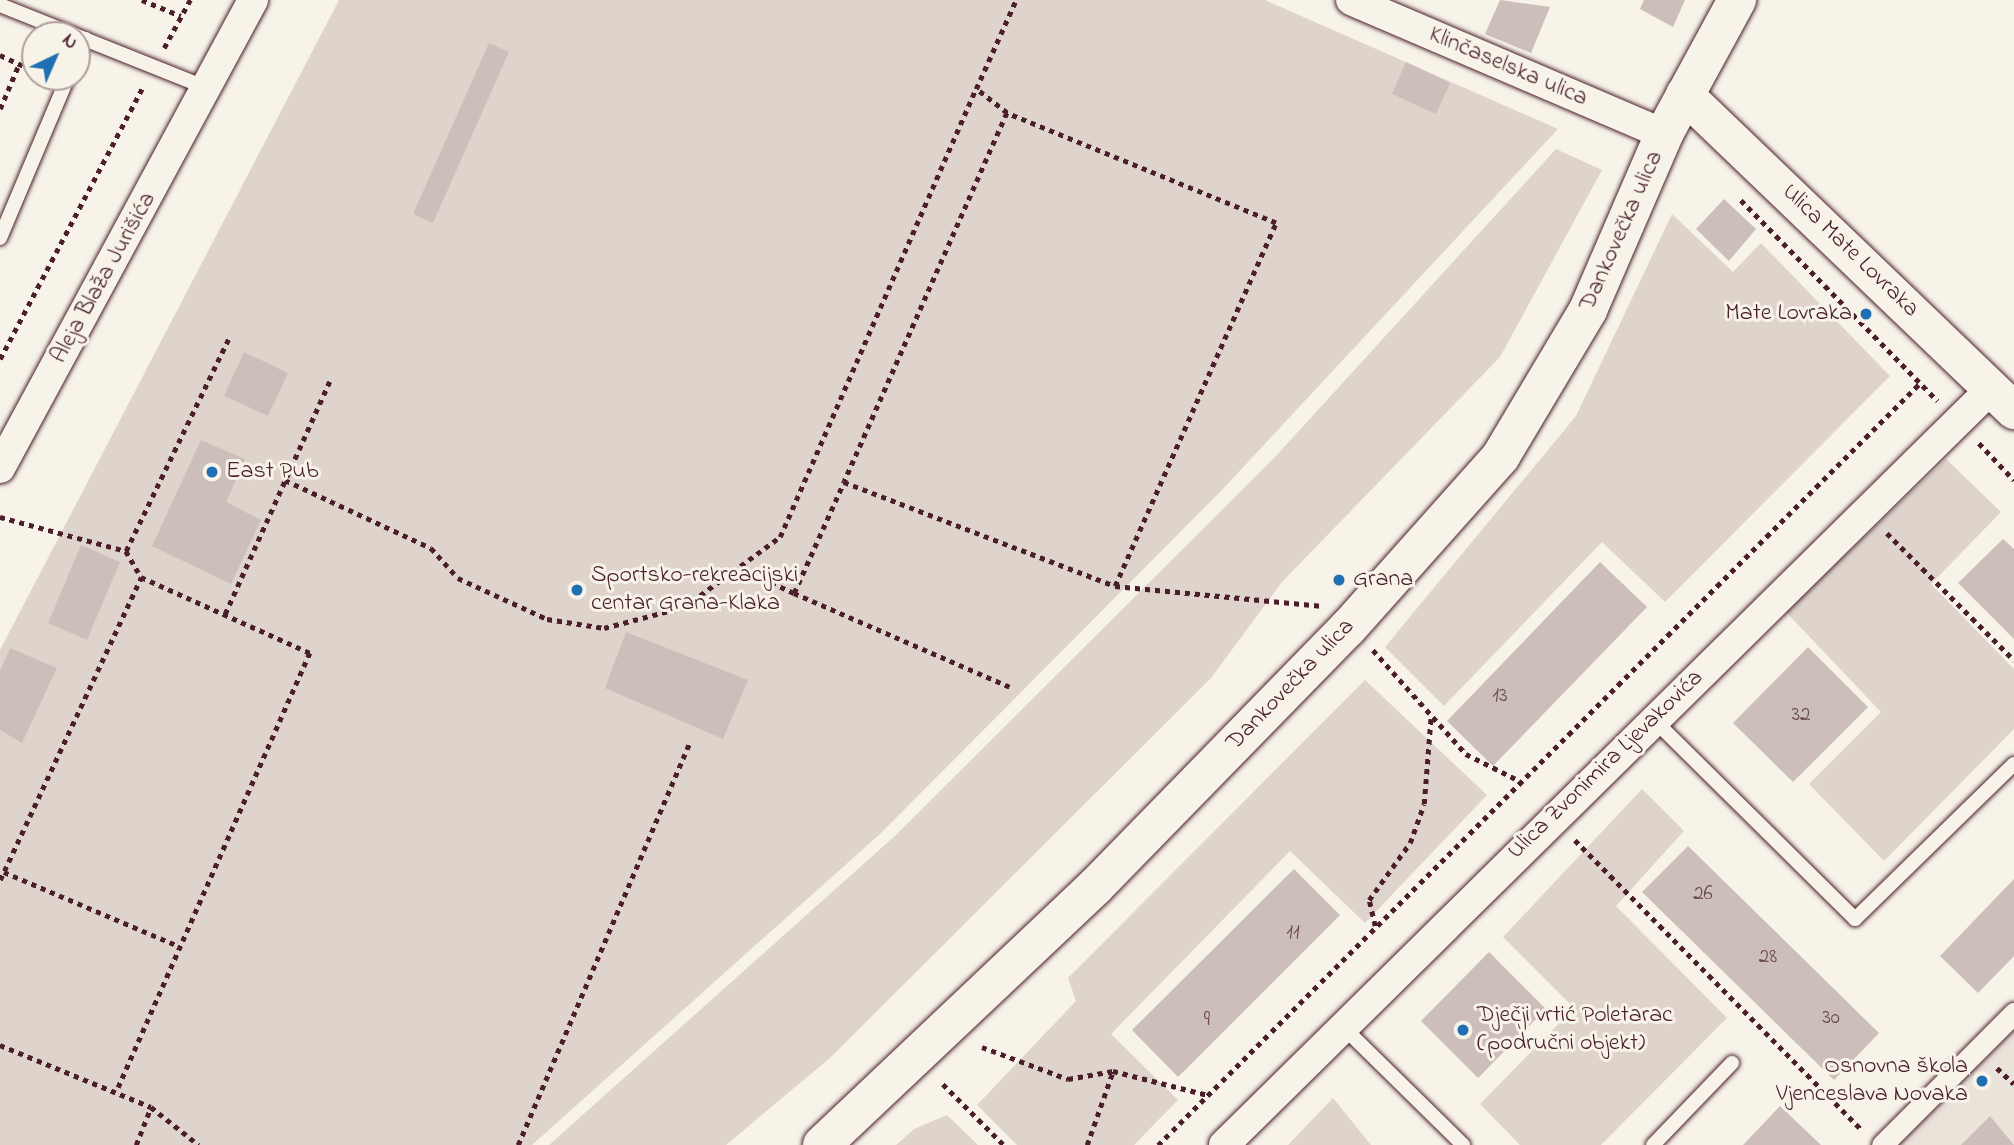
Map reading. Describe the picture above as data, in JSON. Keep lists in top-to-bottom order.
{
  "streets": {
    "main road": ["Dankovečka ulica"],
    "street": [
      "Klinčaselska ulica",
      "Ulica Mate Lovraka",
      "Aleja Blaža Jurišića",
      "Ulica Zvonimira Ljevakovića"
    ]
  },
  "crossings": [
    ["Klinčaselska ulica", "Dankovečka ulica"],
    ["Dankovečka ulica", "Ulica Mate Lovraka"],
    ["Ulica Mate Lovraka", "Ulica Zvonimira Ljevakovića"]
  ],
  "places": [
    "Mate Lovraka",
    "East Pub",
    "Grana",
    "Sportsko-rekreacijski centar Grana-Klaka",
    "Dječji vrtić Poletarac (područni objekt)",
    "Osnovna škola Vjenceslava Novaka"
  ],
  "house_numbers": [
    "13",
    "32",
    "26",
    "11",
    "28",
    "30",
    "9"
  ],
  "north": "top right"
}
